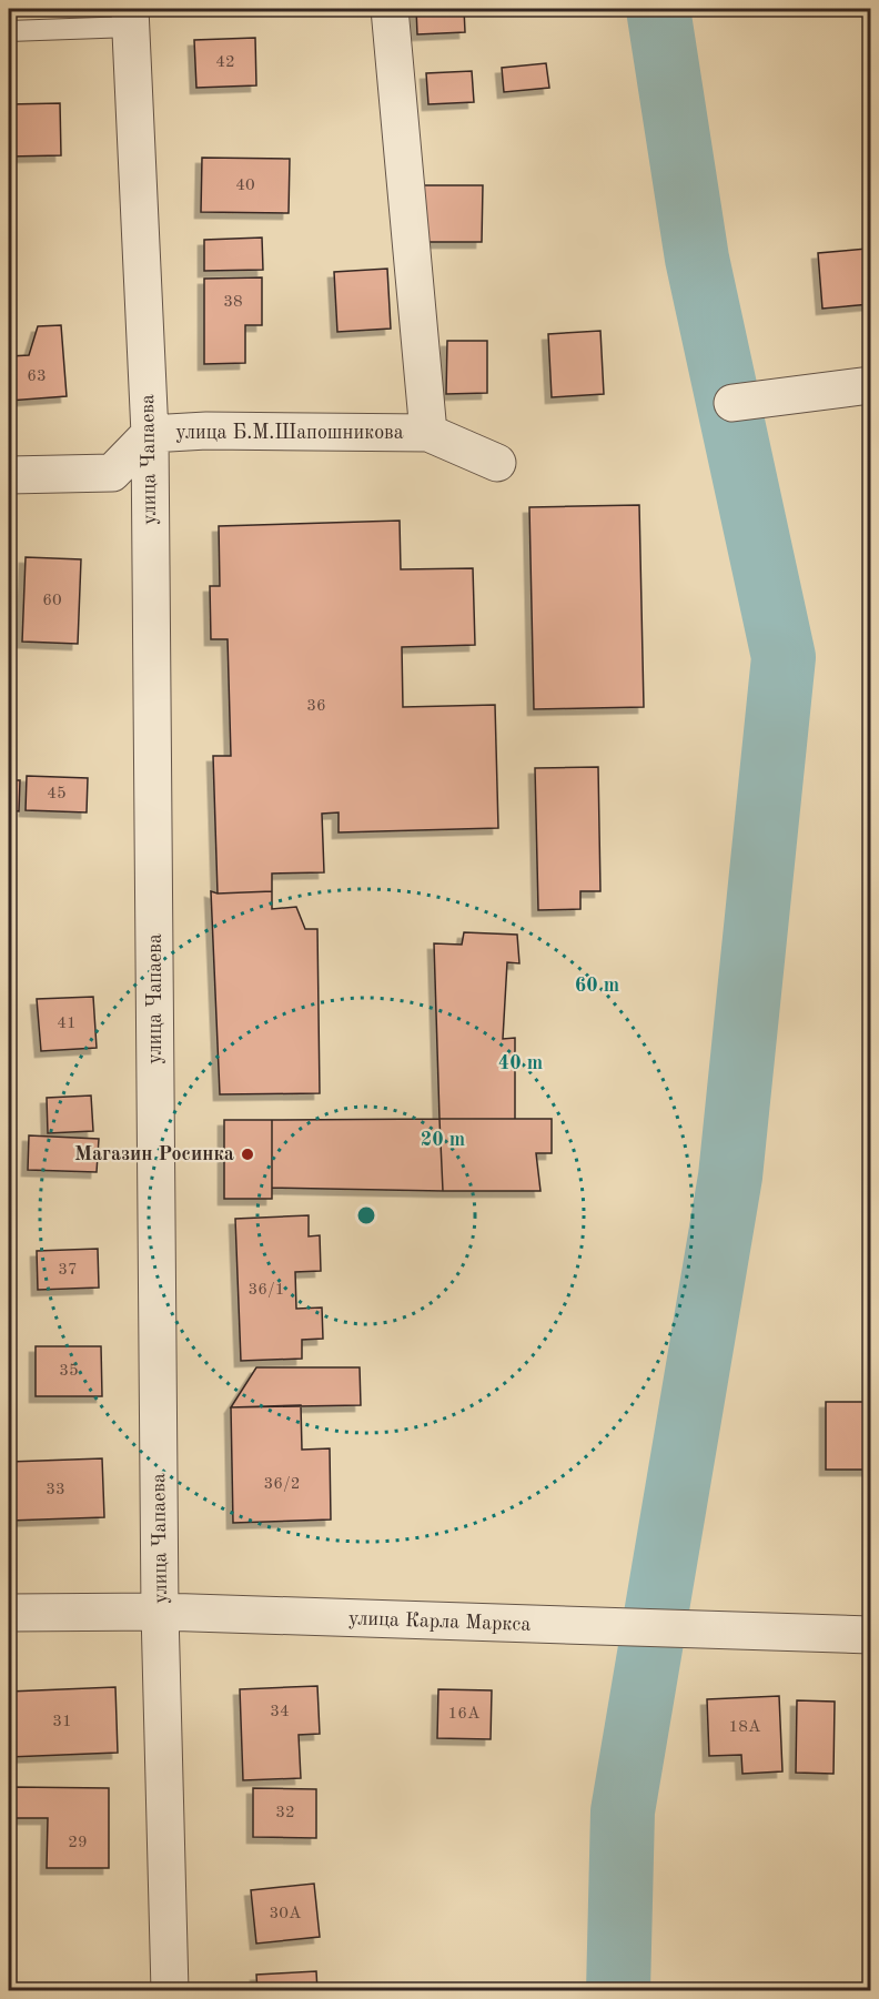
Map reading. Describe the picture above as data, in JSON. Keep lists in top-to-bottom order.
{
  "streets": {
    "street": ["улица Б.М.Шапошникова", "улица Чапаева", "улица Карла Маркса"]
  },
  "crossings": [
    ["улица Б.М.Шапошникова", "улица Чапаева"],
    ["улица Чапаева", "улица Карла Маркса"]
  ],
  "places": ["Магазин Росинка"],
  "house_numbers": [
    "42",
    "40",
    "38",
    "63",
    "60",
    "36",
    "45",
    "41",
    "37",
    "36/1",
    "35",
    "36/2",
    "33",
    "34",
    "16А",
    "31",
    "18А",
    "32",
    "29",
    "30А"
  ],
  "rings": ["60 m", "40 m", "20 m"]
}
